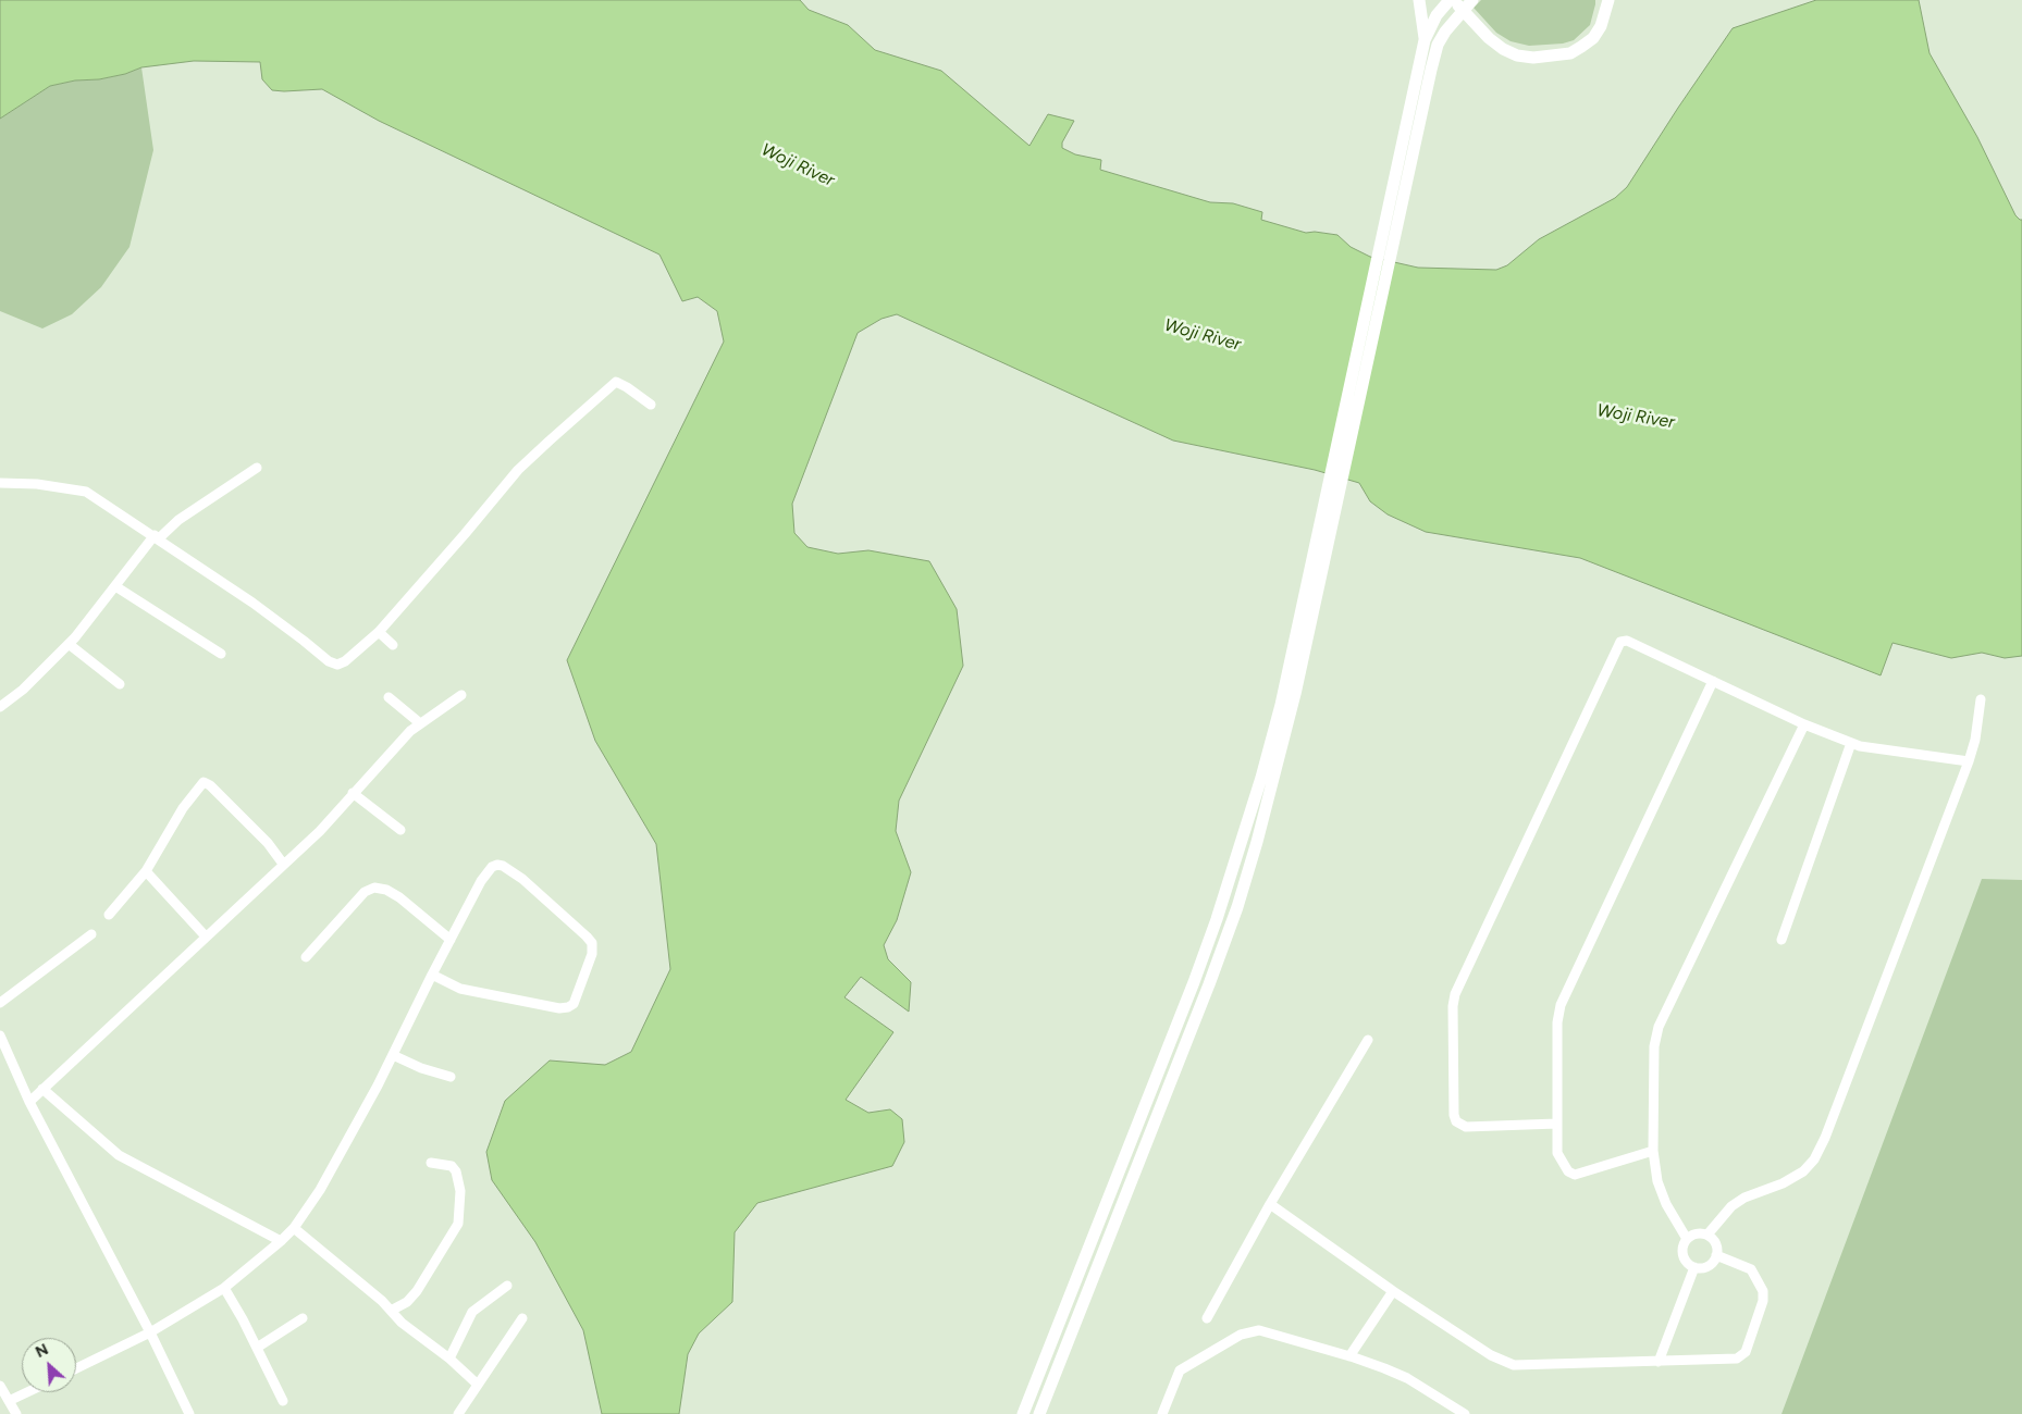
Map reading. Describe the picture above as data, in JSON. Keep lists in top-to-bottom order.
{
  "water": ["Woji River"],
  "north": "top left"
}
